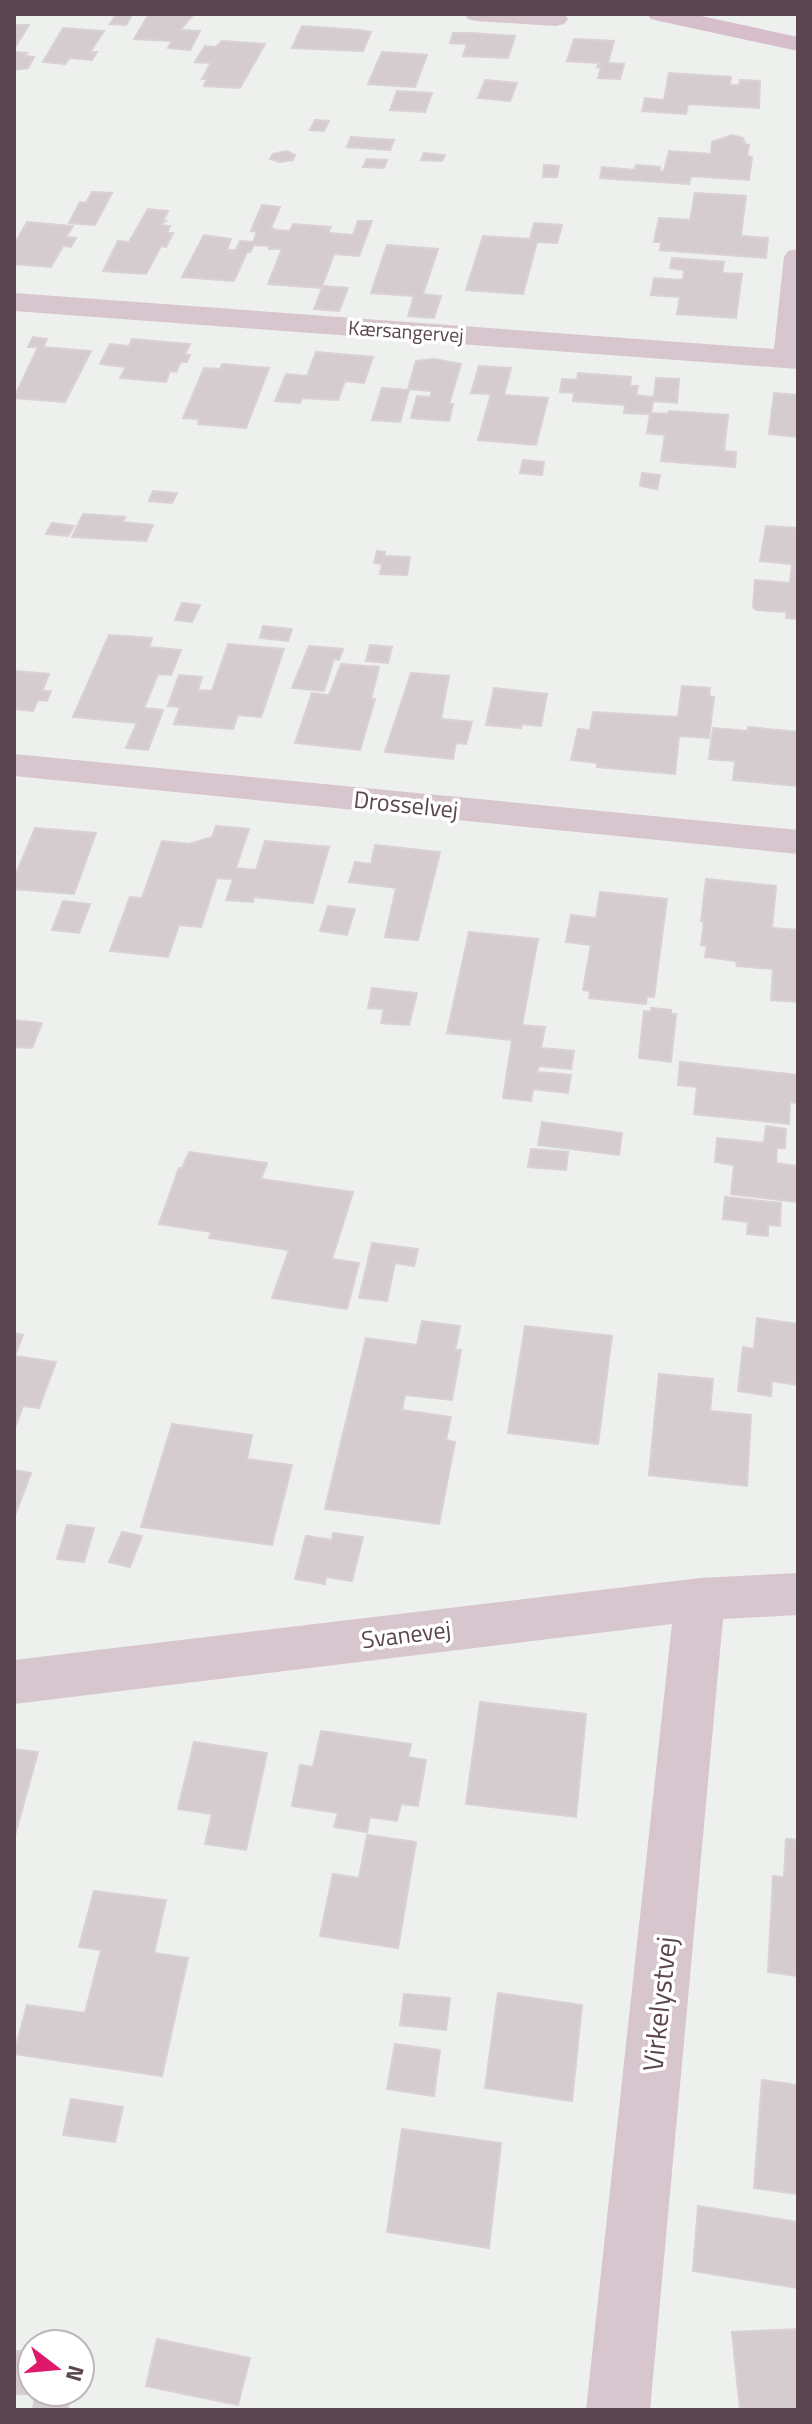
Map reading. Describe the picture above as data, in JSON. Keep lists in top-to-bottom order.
{
  "streets": {
    "street": [
      "Kærsangervej",
      "Drosselvej",
      "Svanevej",
      "Virkelystvej"
    ]
  },
  "crossings": [
    ["Svanevej", "Virkelystvej"]
  ],
  "north": "right"
}
